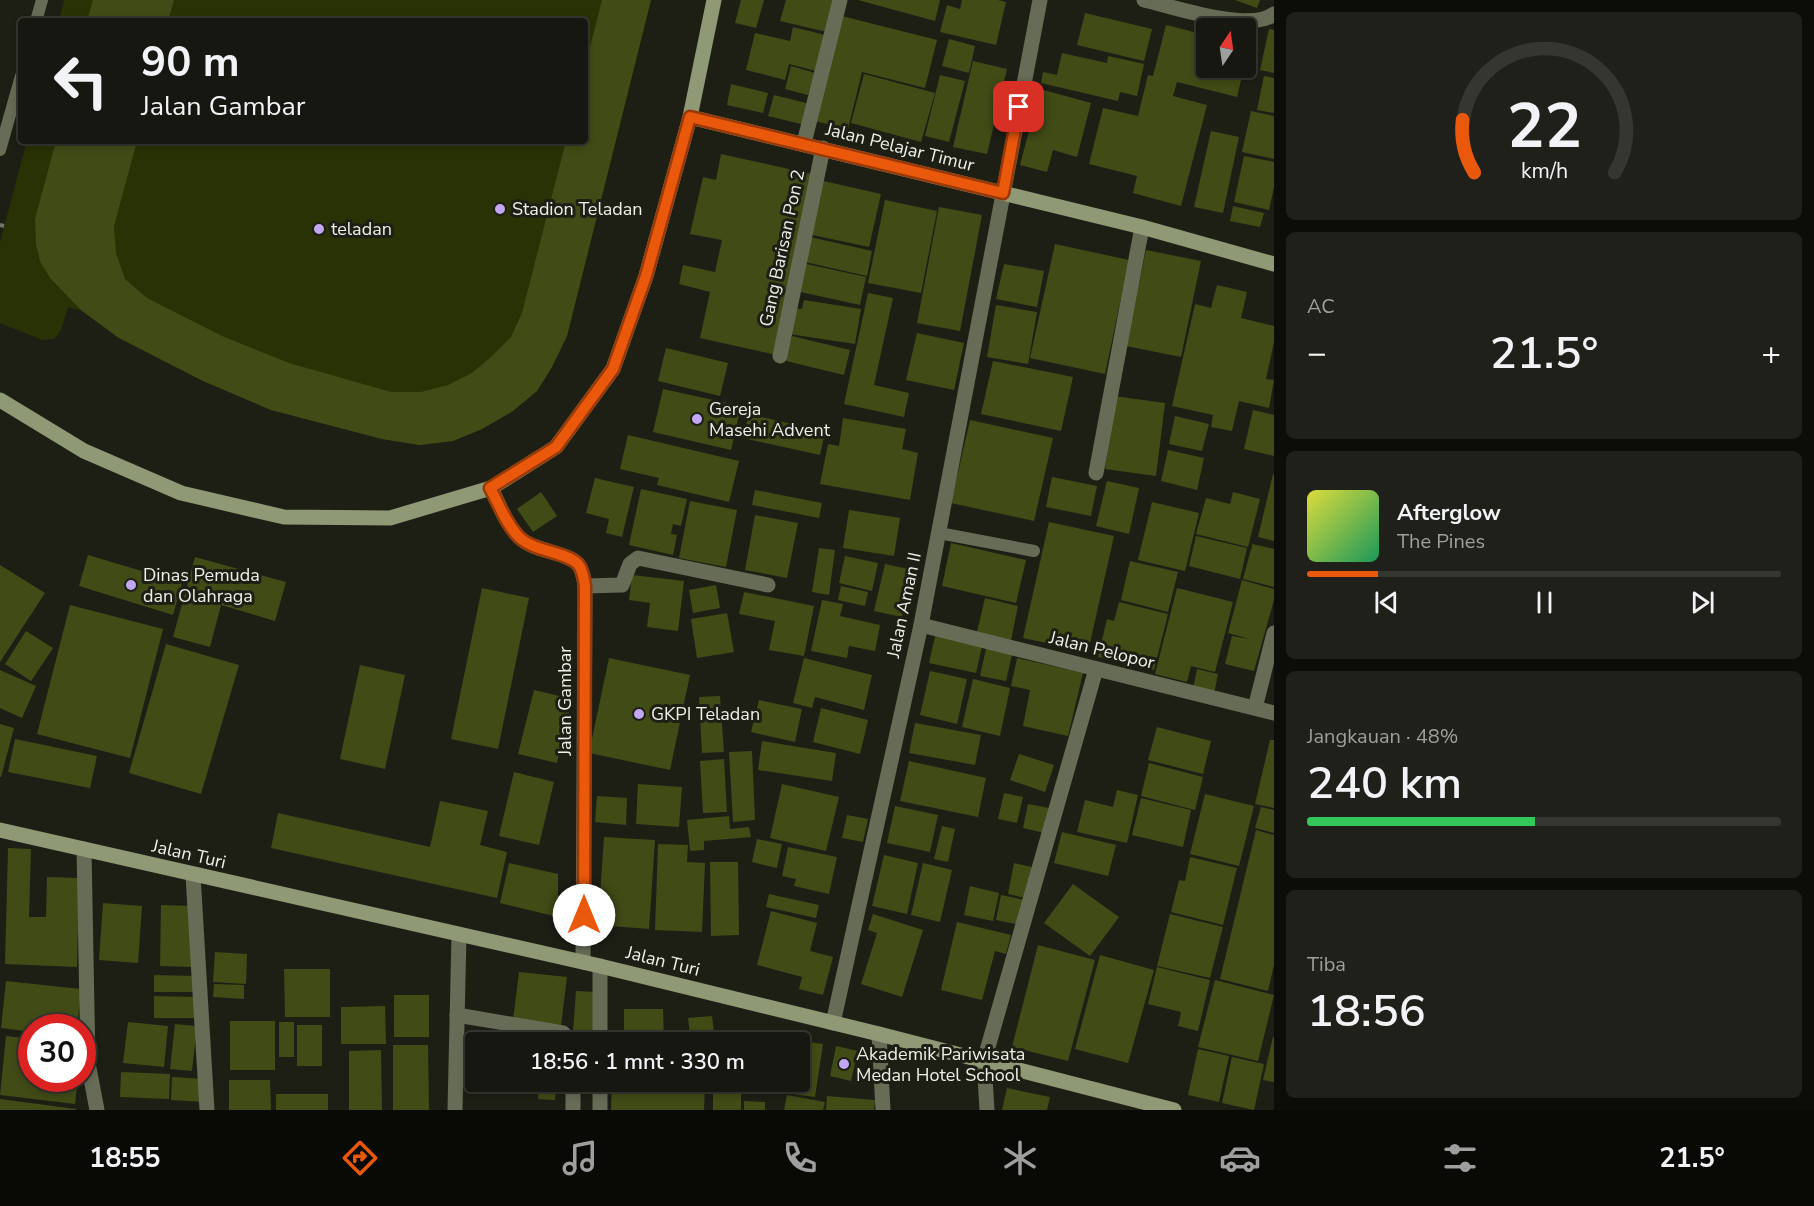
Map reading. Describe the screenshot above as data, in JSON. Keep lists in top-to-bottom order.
{
  "streets": {
    "street": [
      "Jalan Pelajar Timur",
      "Gang Barisan Pon 2",
      "Jalan Aman II",
      "Jalan Pelopor",
      "Jalan Gambar",
      "Jalan Turi"
    ]
  },
  "crossings": [
    ["Jalan Pelajar Timur", "Gang Barisan Pon 2"],
    ["Jalan Pelajar Timur", "Jalan Aman II"],
    ["Jalan Aman II", "Jalan Pelopor"],
    ["Jalan Aman II", "Jalan Turi"],
    ["Jalan Gambar", "Jalan Turi"]
  ],
  "places": [
    "Stadion Teladan",
    "teladan",
    "Gereja Masehi Advent",
    "Dinas Pemuda dan Olahraga",
    "GKPI Teladan",
    "Akademik Pariwisata Medan Hotel School"
  ],
  "north": "top",
  "page": {
    "turn": ["90 m", "Jalan Gambar"],
    "tile": [
      "AC",
      ["Jangkauan · 48%", "240 km"],
      ["Tiba", "18:56"]
    ],
    "heat": ["−", "21.5°", "+"],
    "song": ["Afterglow", "The Pines"],
    "limit": "30",
    "trip": "18:56 · 1 mnt · 330 m",
    "tabs": ["18:55", "21.5°"],
    "gauge": ["22", "km/h"]
  }
}
